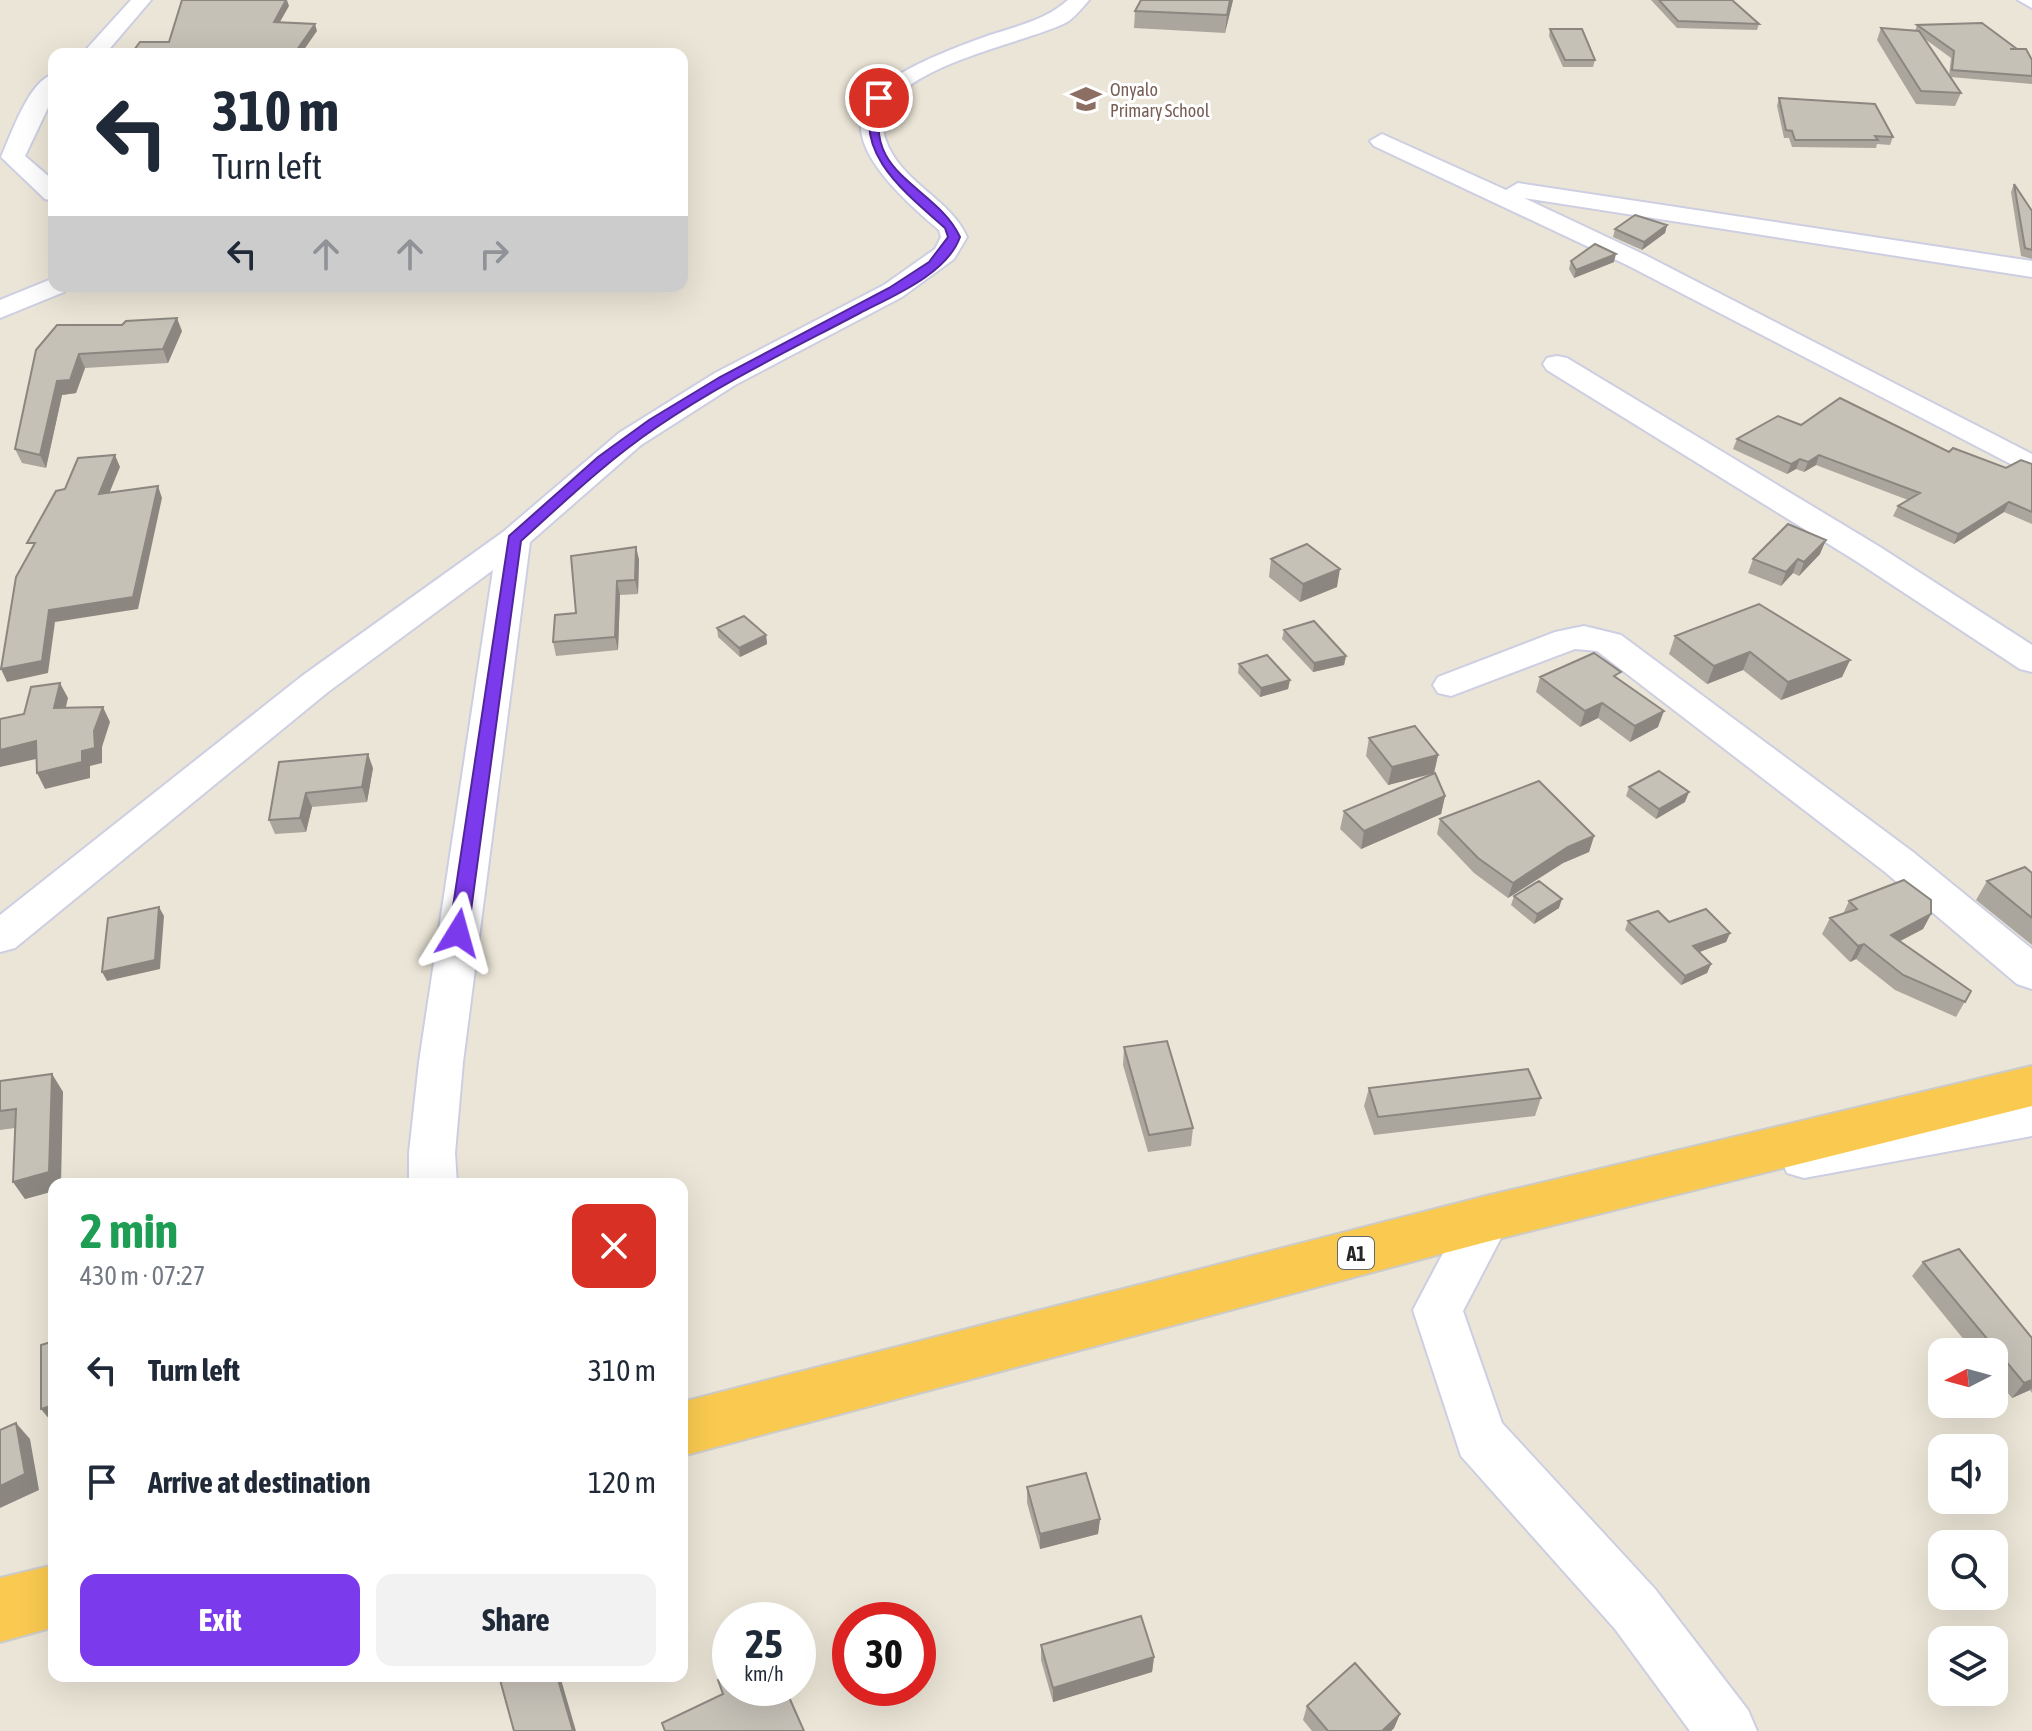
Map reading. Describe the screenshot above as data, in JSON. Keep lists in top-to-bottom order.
{
  "streets": {
    "highway": ["A1"]
  },
  "places": {
    "school or university": ["Onyalo Primary School"]
  },
  "north": "left",
  "page": {
    "turn": ["310 m", "Turn left"],
    "heading": ["2 min", "430 m · 07:27"],
    "list": [
      {
        "name": "Turn left",
        "value": "310 m"
      },
      {
        "name": "Arrive at destination",
        "value": "120 m"
      }
    ],
    "buttons": ["Exit", "Share"],
    "speed": "25 km/h",
    "limit": "30"
  }
}
